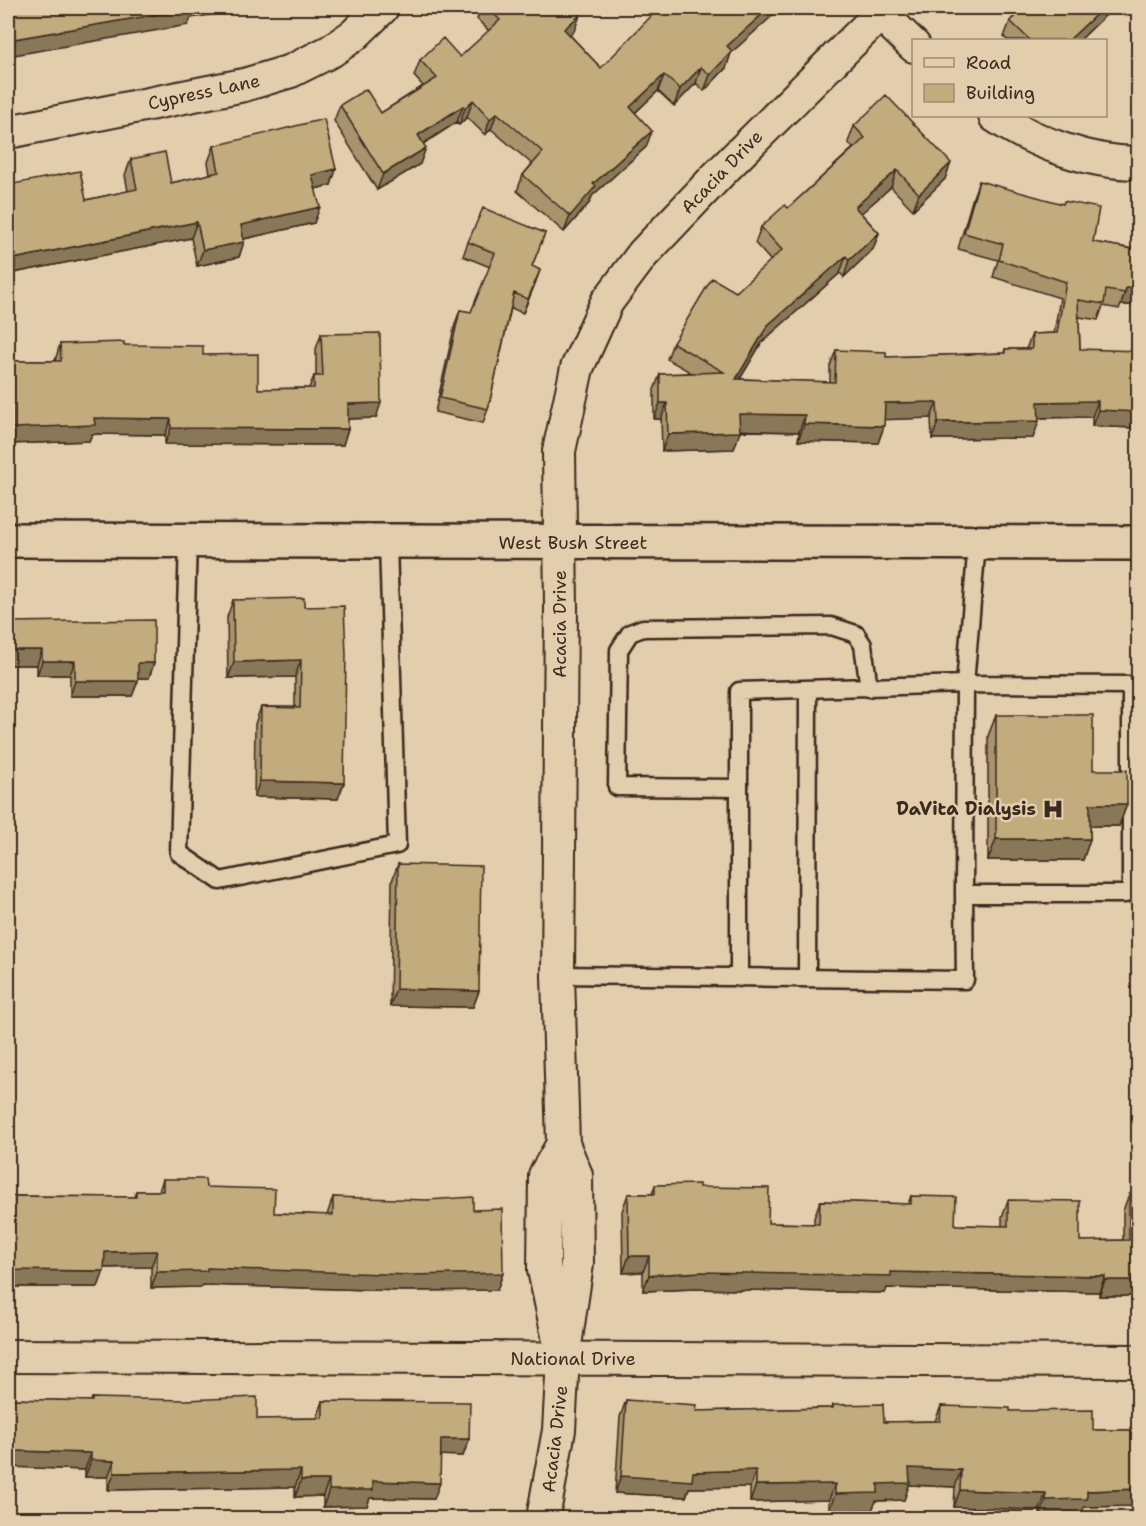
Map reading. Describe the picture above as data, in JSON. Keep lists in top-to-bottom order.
{
  "streets": {
    "main road": ["West Bush Street"],
    "street": ["Cypress Lane", "Acacia Drive", "National Drive"]
  },
  "crossings": [
    ["Acacia Drive", "West Bush Street"],
    ["Acacia Drive", "National Drive"]
  ],
  "places": {
    "hospital": ["DaVita Dialysis"]
  },
  "legend": ["Road", "Building"]
}
